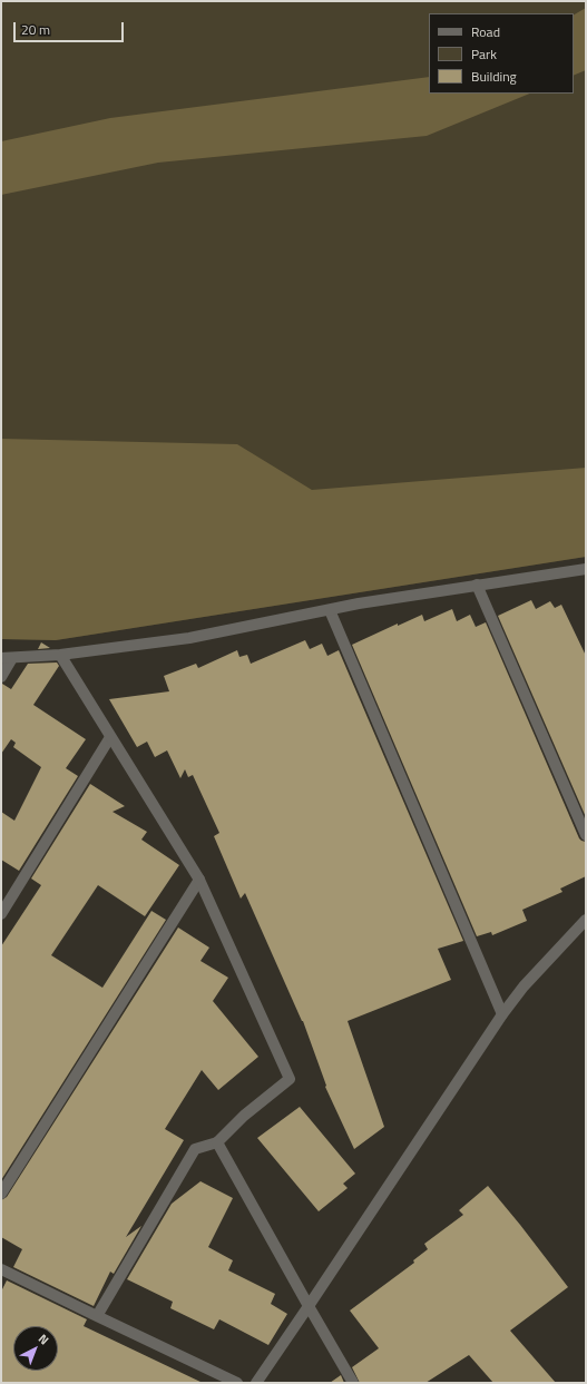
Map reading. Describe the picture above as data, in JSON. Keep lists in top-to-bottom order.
{
  "legend": ["Road", "Park", "Building"],
  "scale_bar": "20 m",
  "north": "top right"
}
